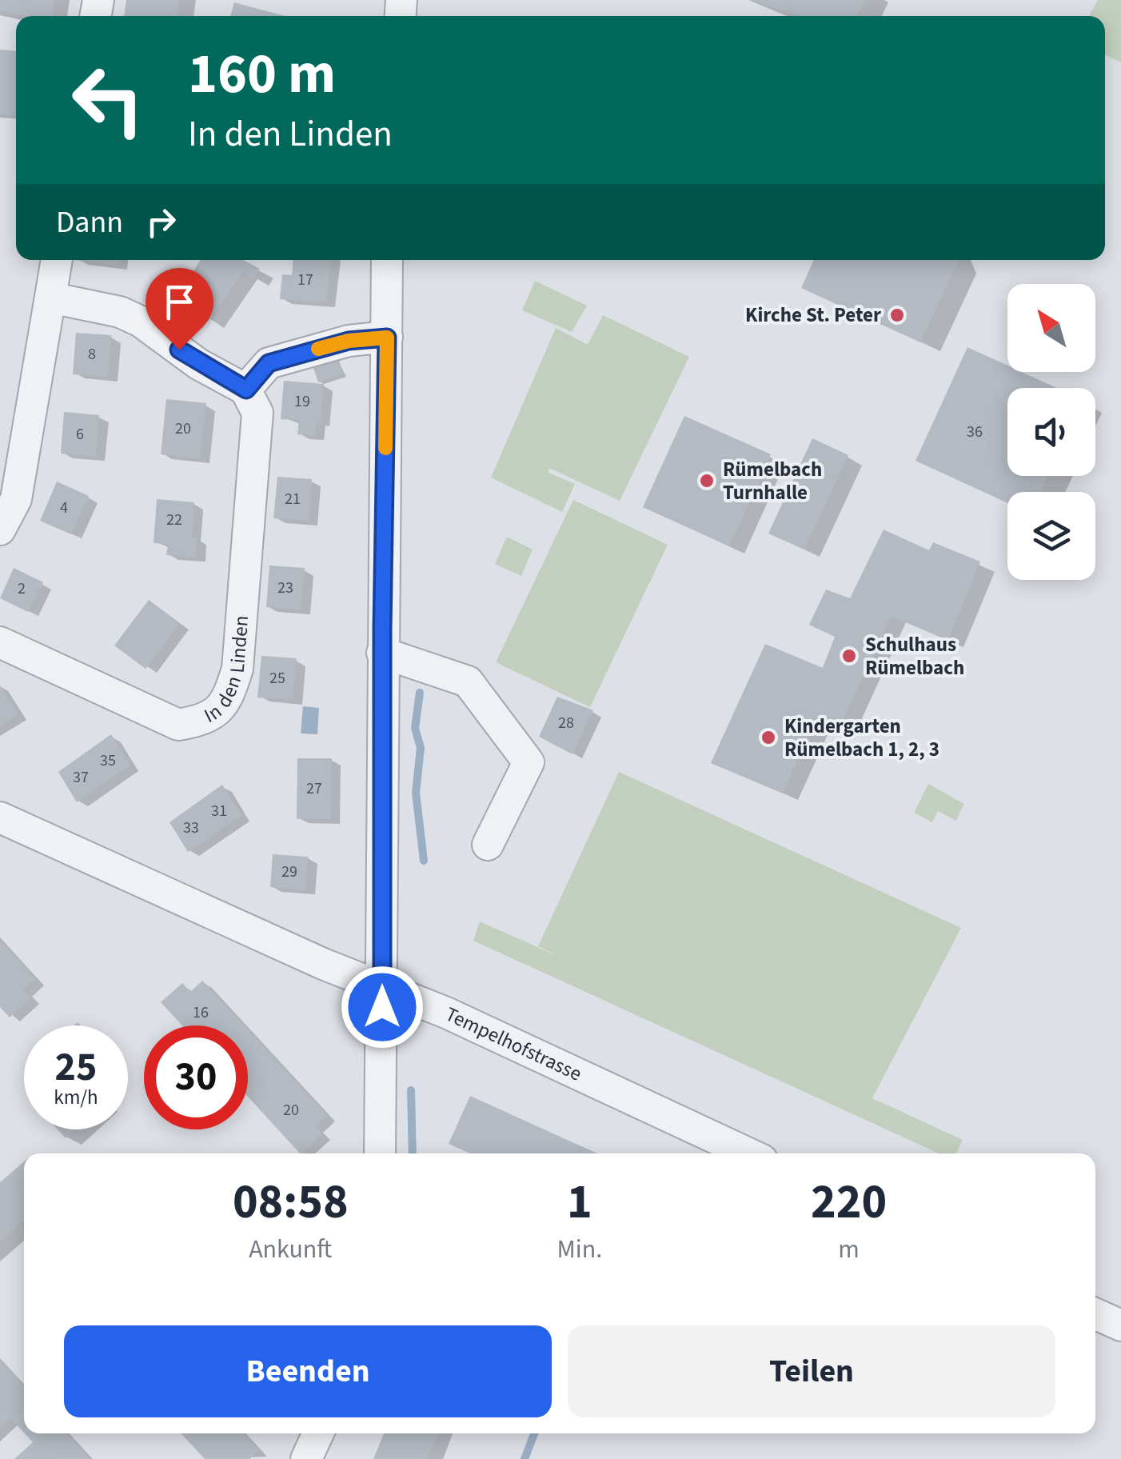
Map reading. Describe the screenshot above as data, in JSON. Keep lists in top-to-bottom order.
{
  "streets": {
    "street": ["In den Linden", "Tempelhofstrasse"]
  },
  "places": [
    "Kirche St. Peter",
    "Rümelbach Turnhalle",
    "Schulhaus Rümelbach",
    "Kindergarten Rümelbach 1, 2, 3"
  ],
  "house_numbers": [
    "17",
    "8",
    "19",
    "20",
    "36",
    "6",
    "21",
    "4",
    "22",
    "23",
    "2",
    "25",
    "28",
    "35",
    "37",
    "27",
    "31",
    "33",
    "29",
    "16",
    "20"
  ],
  "north": "top left",
  "page": {
    "turn": ["160 m", "In den Linden"],
    "then": "Dann",
    "speed": "25 km/h",
    "limit": "30",
    "eta": [
      "08:58",
      "Ankunft",
      "1",
      "Min.",
      "220",
      "m"
    ],
    "buttons": ["Beenden", "Teilen"]
  }
}
